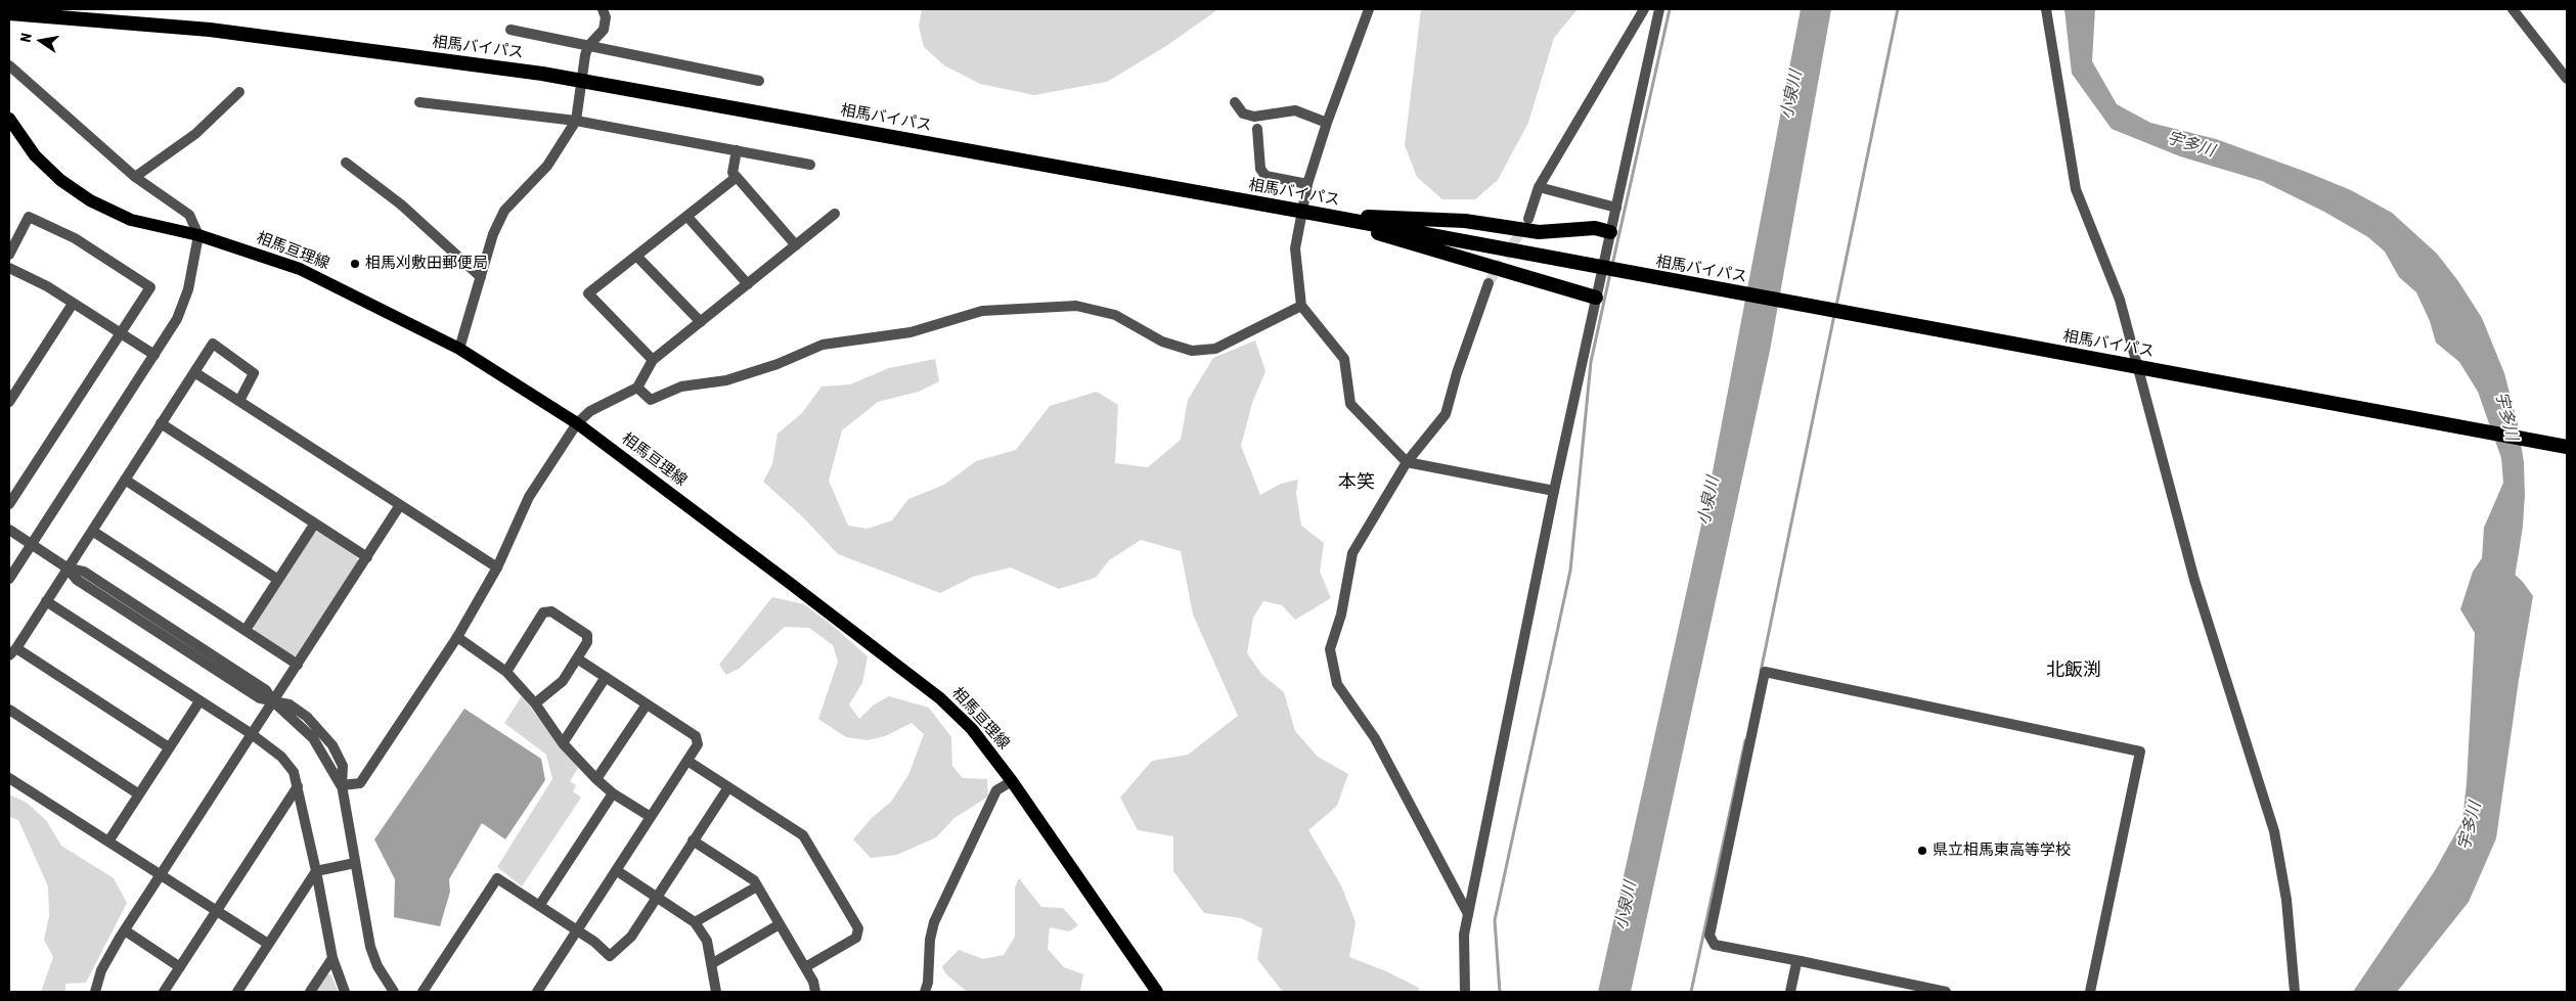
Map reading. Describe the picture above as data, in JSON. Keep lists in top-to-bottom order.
{
  "streets": {
    "highway": ["相馬バイパス"],
    "main road": ["相馬亘理線"]
  },
  "districts": ["本笑", "北飯渕"],
  "water": ["小泉川", "宇多川"],
  "places": ["相馬刈敷田郵便局", "県立相馬東高等学校"],
  "north": "left"
}
